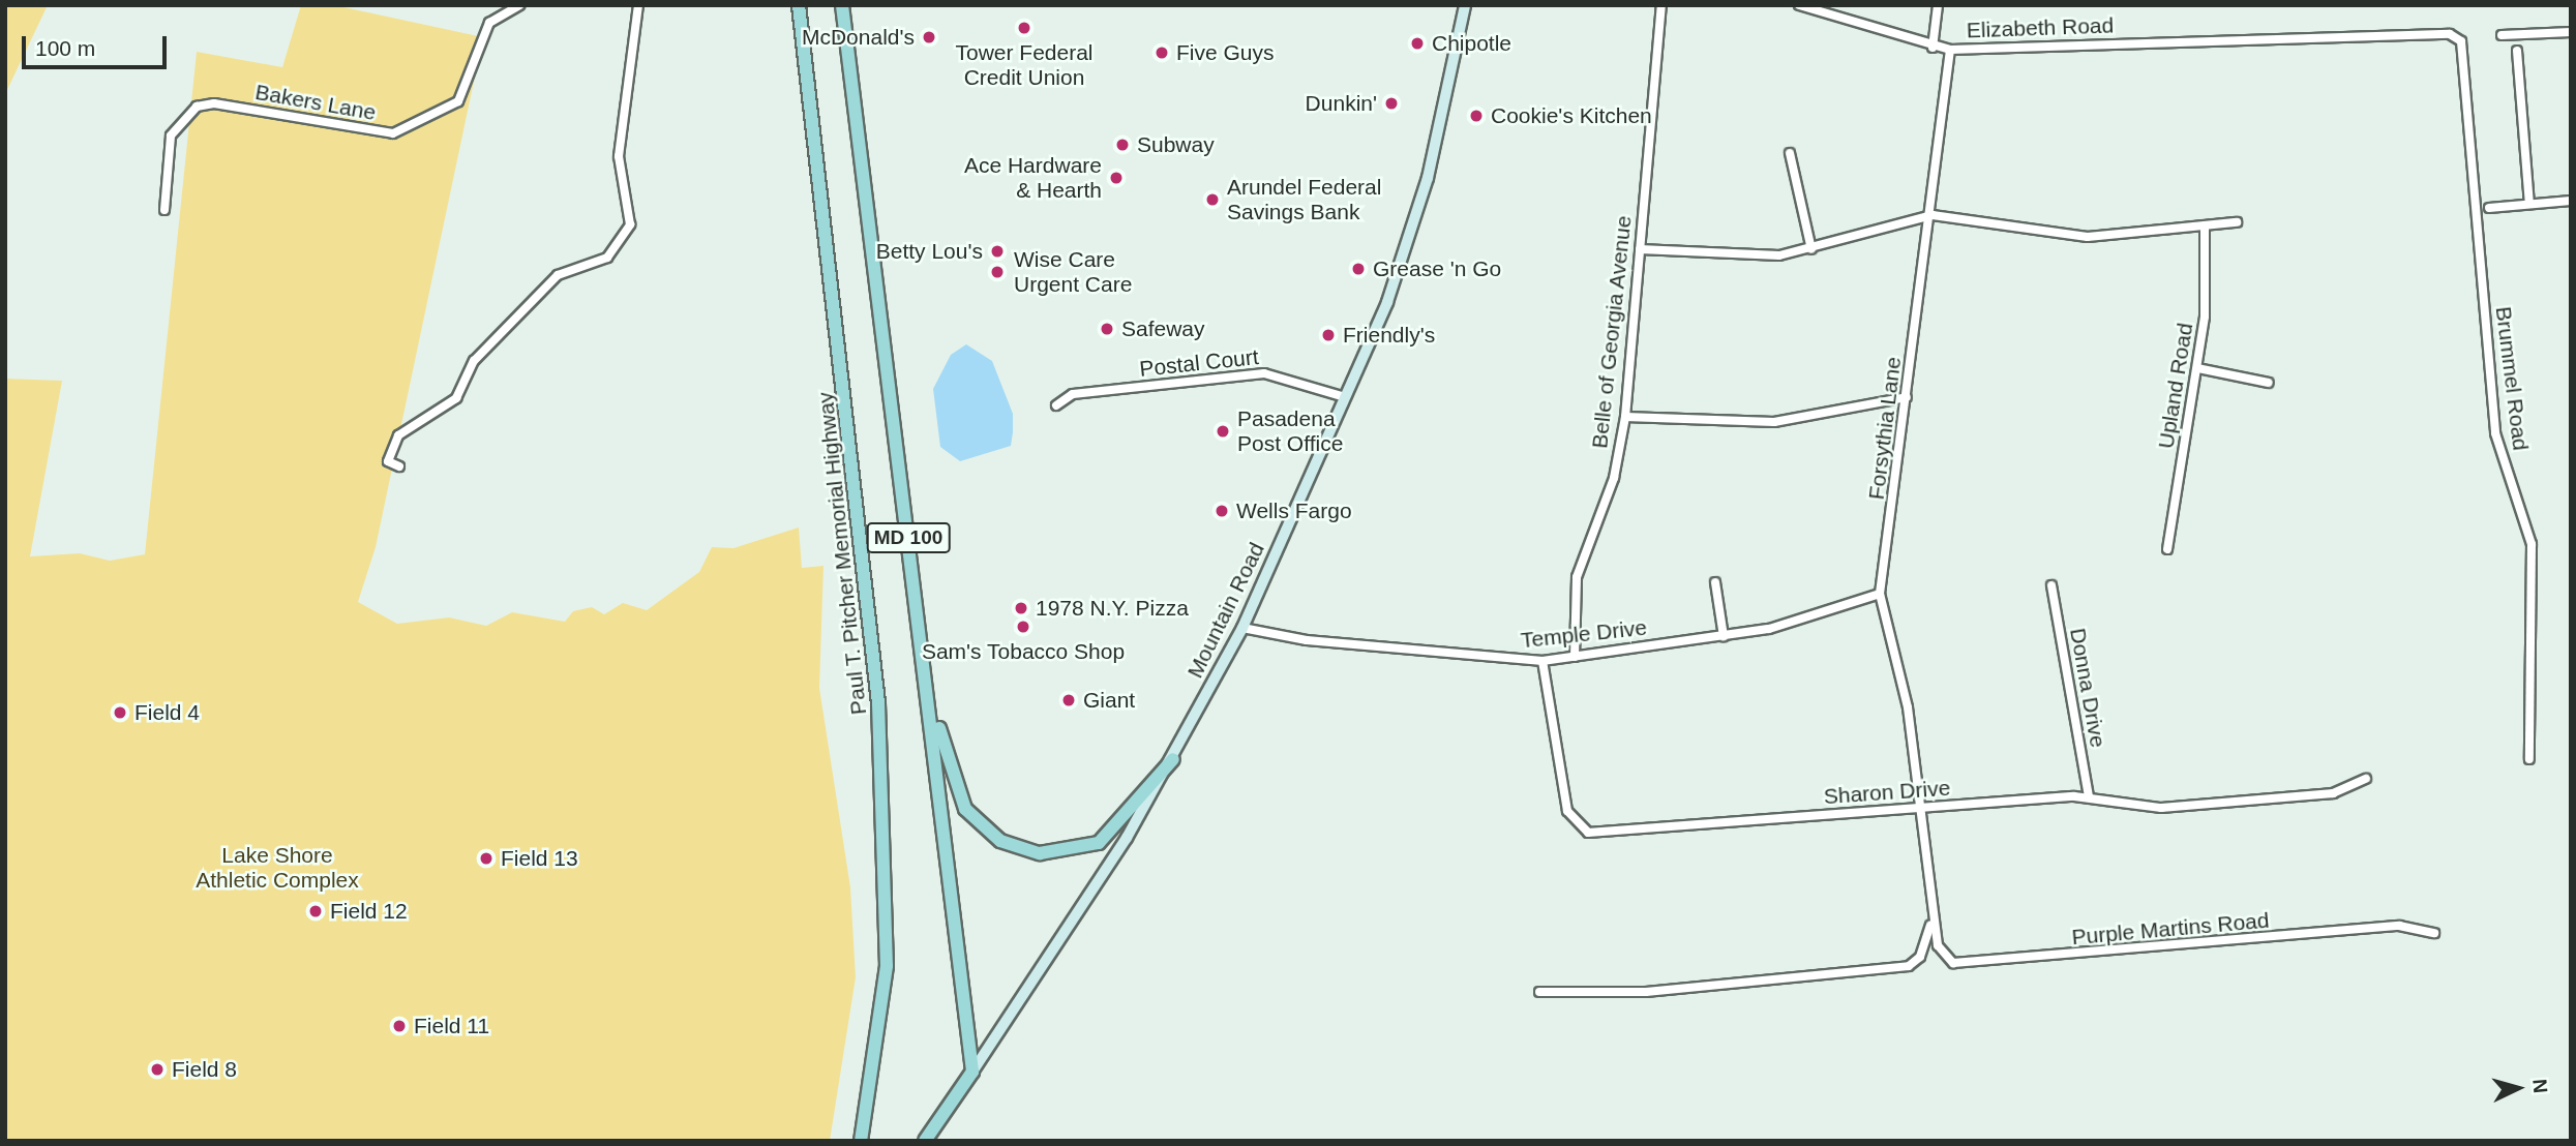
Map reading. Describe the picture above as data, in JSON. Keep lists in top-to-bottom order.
{
  "streets": {
    "main road": ["MD 100", "Paul T. Pitcher Memorial Highway", "Mountain Road"],
    "street": [
      "Elizabeth Road",
      "Bakers Lane",
      "Belle of Georgia Avenue",
      "Postal Court",
      "Brummel Road",
      "Upland Road",
      "Forsythia Lane",
      "Temple Drive",
      "Donna Drive",
      "Sharon Drive",
      "Purple Martins Road"
    ]
  },
  "crossings": [
    ["Elizabeth Road", "Brummel Road"],
    ["Elizabeth Road", "Forsythia Lane"],
    ["Belle of Georgia Avenue", "Temple Drive"],
    ["Postal Court", "Mountain Road"],
    ["Forsythia Lane", "Temple Drive"],
    ["Forsythia Lane", "Sharon Drive"],
    ["Forsythia Lane", "Purple Martins Road"],
    ["MD 100", "Mountain Road"],
    ["Mountain Road", "Temple Drive"],
    ["Temple Drive", "Sharon Drive"],
    ["Donna Drive", "Sharon Drive"],
    ["Sharon Drive", "Purple Martins Road"]
  ],
  "parks": ["Lake Shore Athletic Complex"],
  "places": [
    "Tower Federal Credit Union",
    "McDonald's",
    "Chipotle",
    "Five Guys",
    "Dunkin'",
    "Cookie's Kitchen",
    "Subway",
    "Ace Hardware & Hearth",
    "Arundel Federal Savings Bank",
    "Betty Lou's",
    "Grease 'n Go",
    "Wise Care Urgent Care",
    "Safeway",
    "Friendly's",
    "Pasadena Post Office",
    "Wells Fargo",
    "1978 N.Y. Pizza",
    "Sam's Tobacco Shop",
    "Giant",
    "Field 4",
    "Field 13",
    "Field 12",
    "Field 11",
    "Field 8"
  ],
  "scale_bar": "100 m",
  "north": "right"
}
